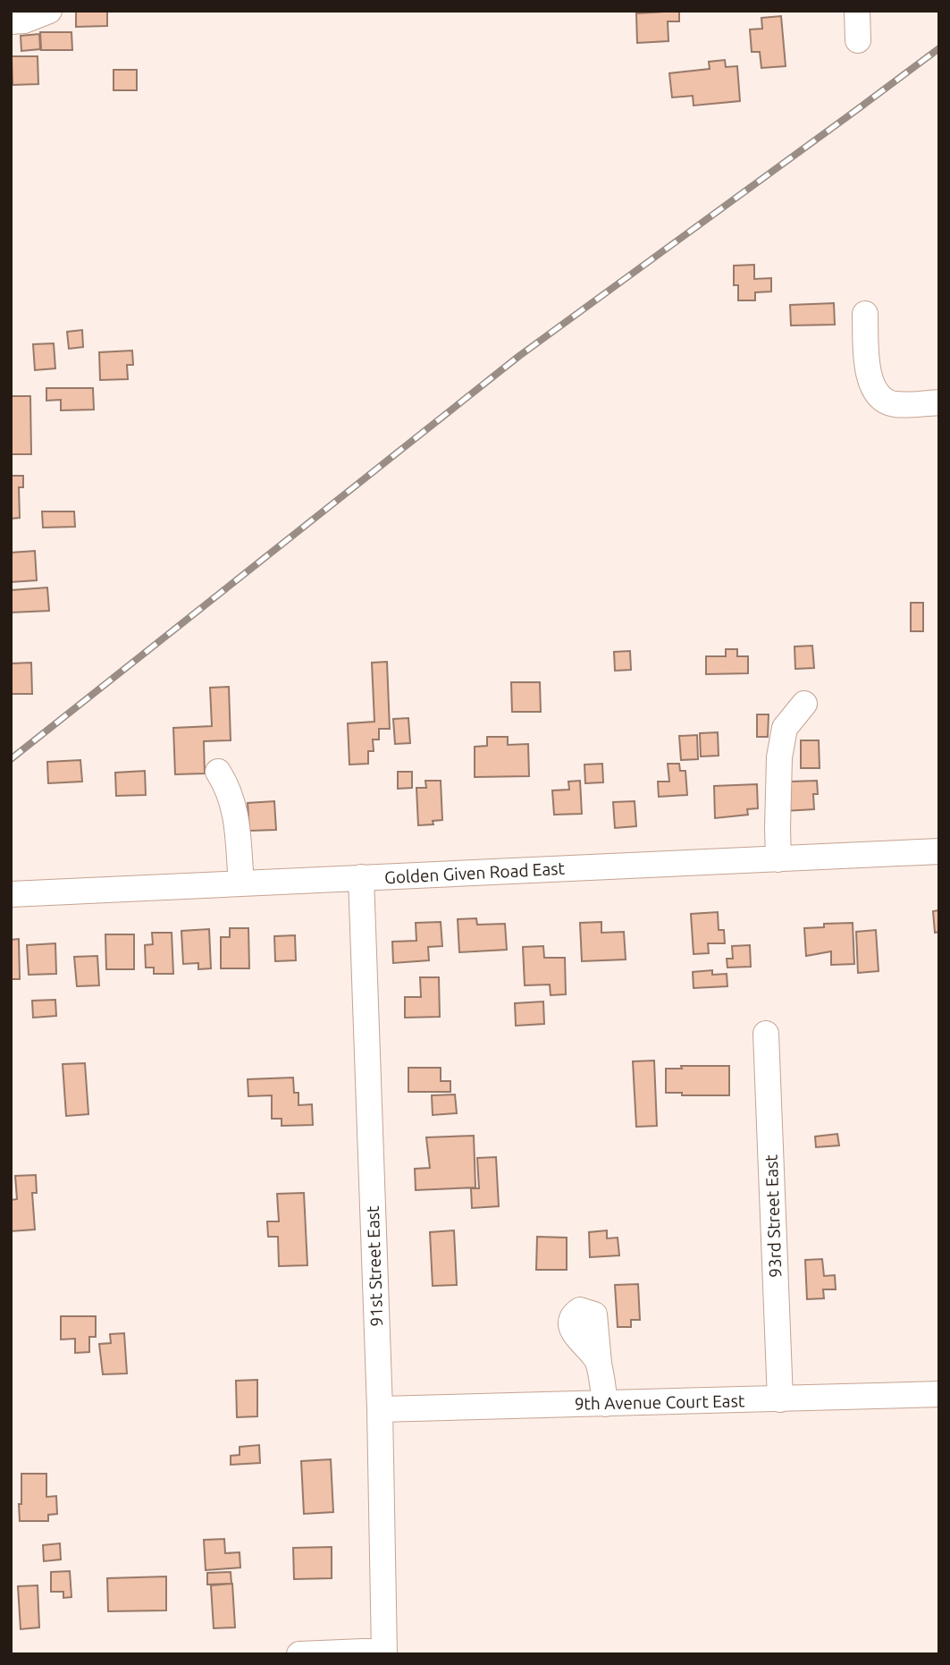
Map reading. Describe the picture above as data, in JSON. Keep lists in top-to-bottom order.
{
  "streets": {
    "street": [
      "Golden Given Road East",
      "93rd Street East",
      "91st Street East",
      "9th Avenue Court East"
    ]
  },
  "crossings": [
    ["Golden Given Road East", "91st Street East"],
    ["93rd Street East", "9th Avenue Court East"],
    ["91st Street East", "9th Avenue Court East"]
  ]
}
